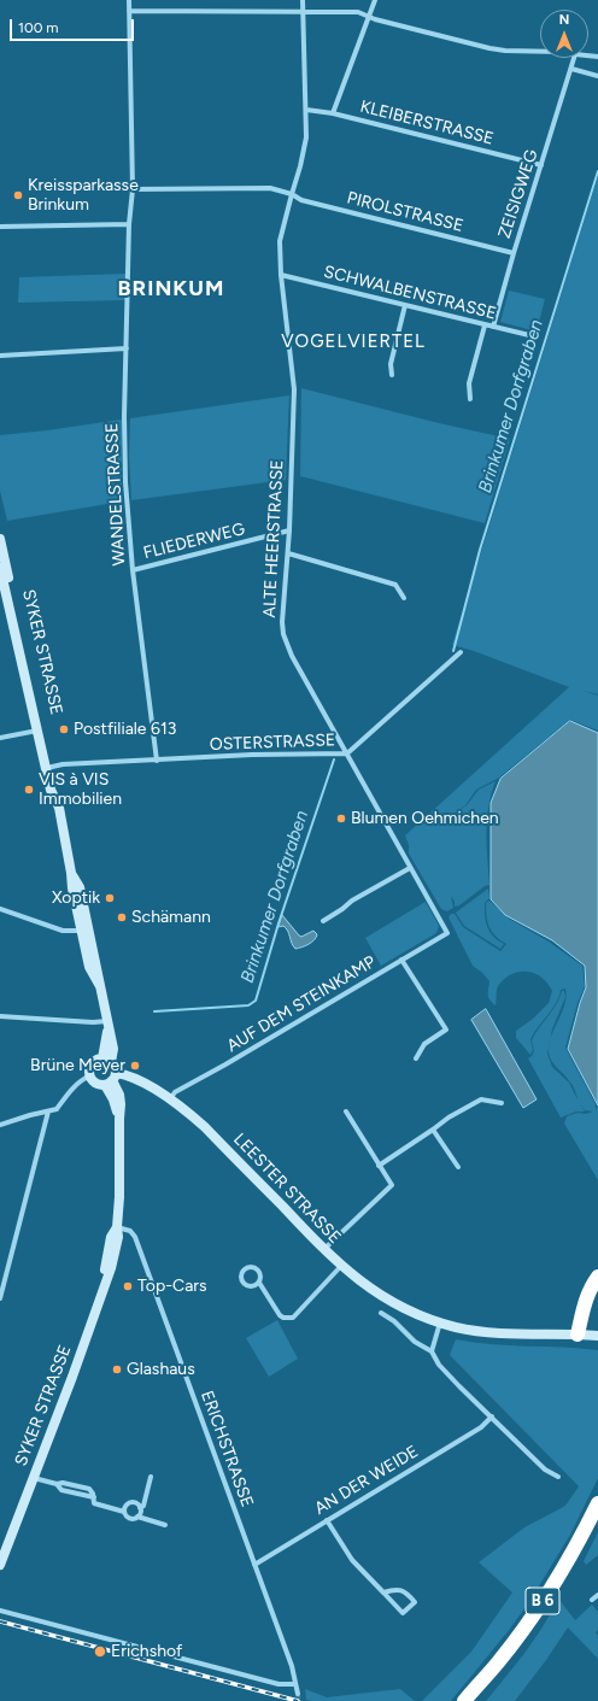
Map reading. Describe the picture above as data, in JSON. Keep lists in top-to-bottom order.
{
  "streets": {
    "highway": ["B 6"],
    "street": [
      "KLEIBERSTRASSE",
      "ZEISIGWEG",
      "PIROLSTRASSE",
      "SCHWALBENSTRASSE",
      "WANDELSTRASSE",
      "ALTE HEERSTRASSE",
      "FLIEDERWEG",
      "SYKER STRASSE",
      "OSTERSTRASSE",
      "AUF DEM STEINKAMP",
      "LEESTER STRASSE",
      "ERICHSTRASSE",
      "AN DER WEIDE"
    ]
  },
  "crossings": [
    ["KLEIBERSTRASSE", "ZEISIGWEG"],
    ["KLEIBERSTRASSE", "ALTE HEERSTRASSE"],
    ["ZEISIGWEG", "PIROLSTRASSE"],
    ["ZEISIGWEG", "SCHWALBENSTRASSE"],
    ["PIROLSTRASSE", "WANDELSTRASSE"],
    ["PIROLSTRASSE", "ALTE HEERSTRASSE"],
    ["SCHWALBENSTRASSE", "ALTE HEERSTRASSE"],
    ["WANDELSTRASSE", "FLIEDERWEG"],
    ["WANDELSTRASSE", "OSTERSTRASSE"],
    ["ALTE HEERSTRASSE", "FLIEDERWEG"],
    ["ALTE HEERSTRASSE", "OSTERSTRASSE"],
    ["ALTE HEERSTRASSE", "AUF DEM STEINKAMP"],
    ["SYKER STRASSE", "OSTERSTRASSE"],
    ["SYKER STRASSE", "LEESTER STRASSE"],
    ["SYKER STRASSE", "ERICHSTRASSE"],
    ["AUF DEM STEINKAMP", "LEESTER STRASSE"],
    ["ERICHSTRASSE", "AN DER WEIDE"]
  ],
  "districts": ["BRINKUM", "VOGELVIERTEL"],
  "water": ["Brinkumer Dorfgraben"],
  "places": [
    "Kreissparkasse Brinkum",
    "Postfiliale 613",
    "VIS à VIS Immobilien",
    "Blumen Oehmichen",
    "Xoptik",
    "Schämann",
    "Brüne Meyer",
    "Top-Cars",
    "Glashaus",
    "Erichshof"
  ],
  "scale_bar": "100 m",
  "north": "top"
}
